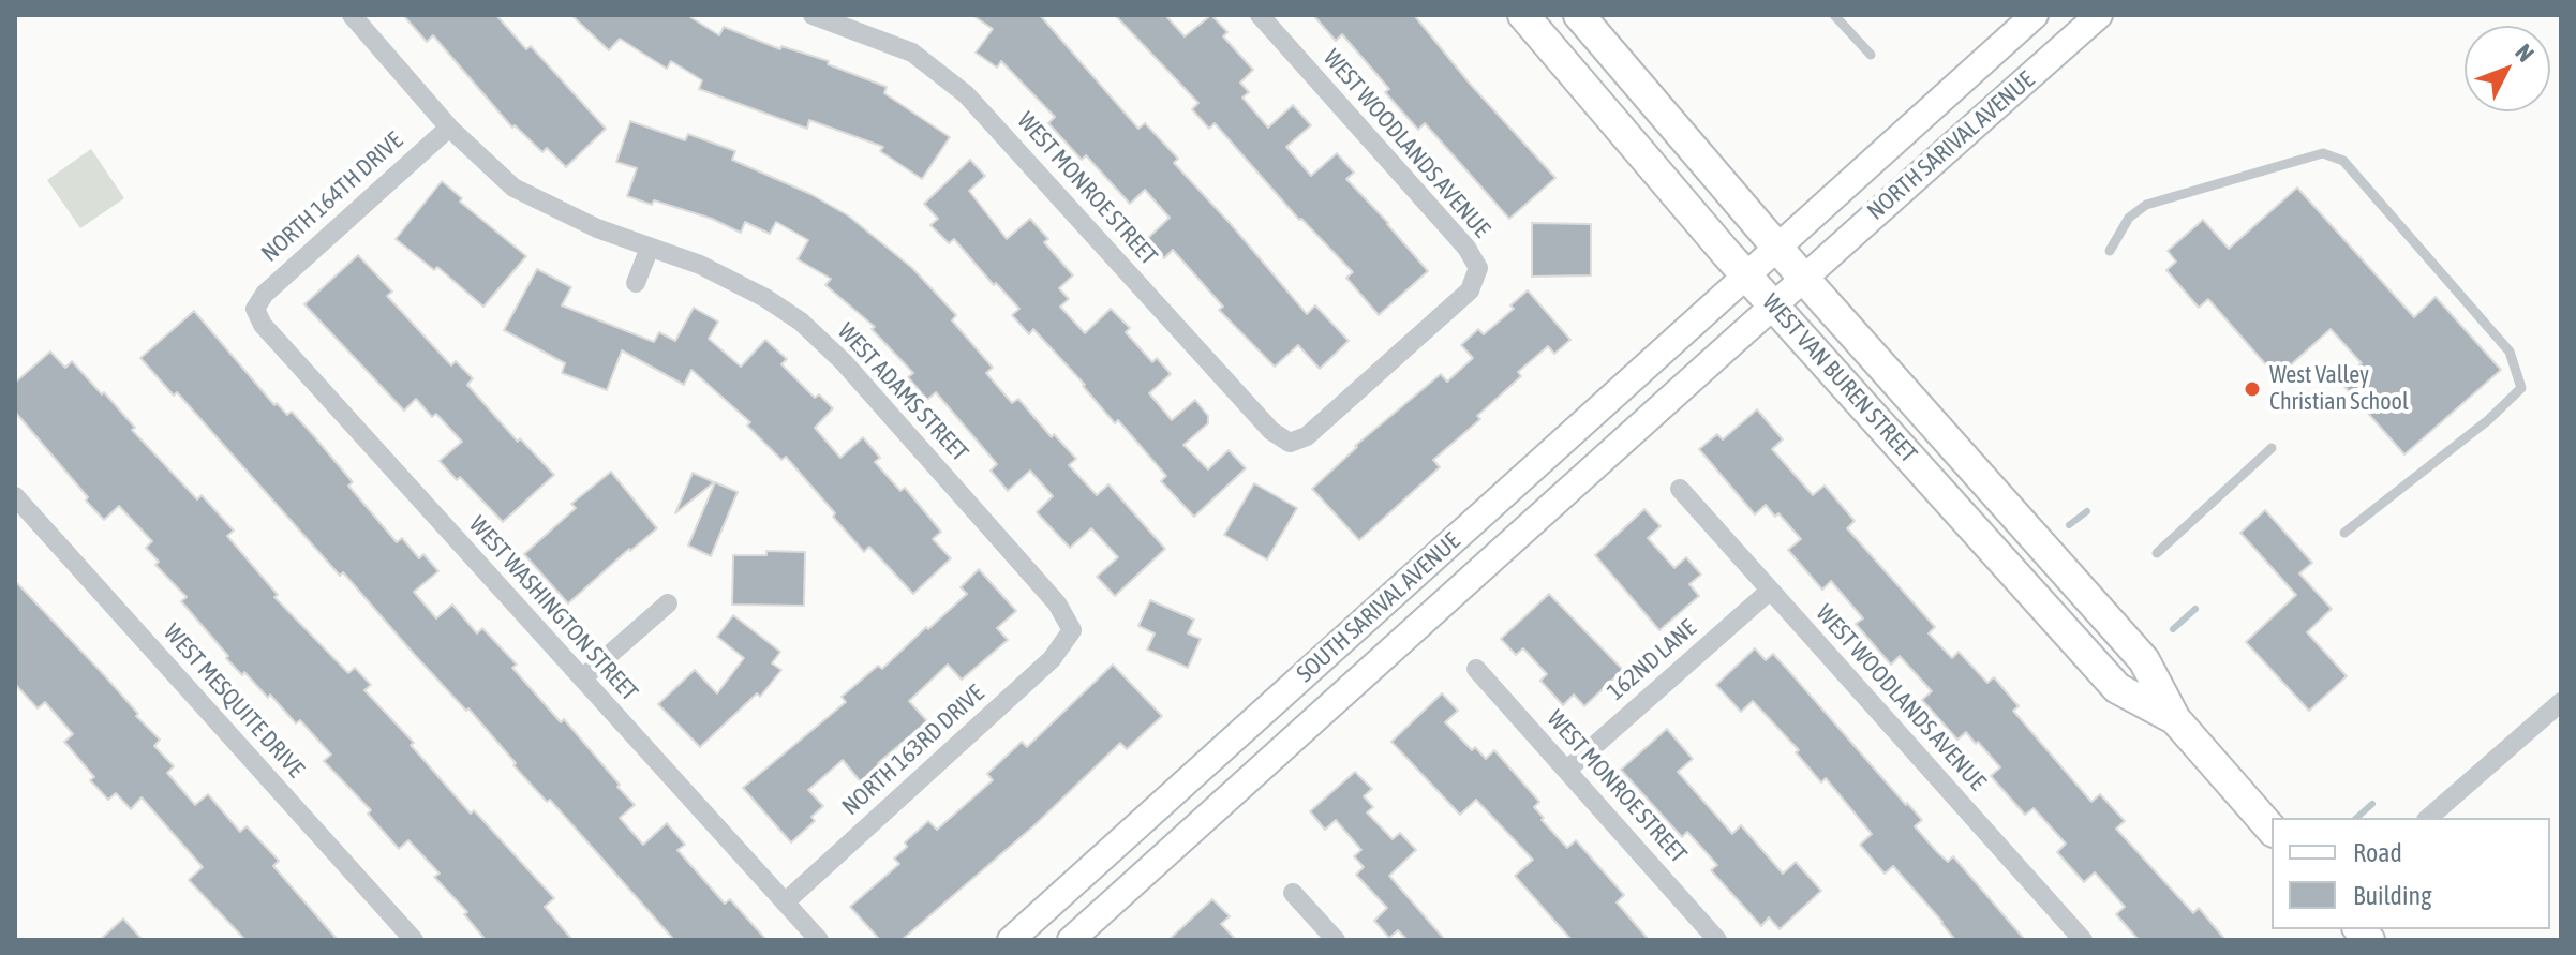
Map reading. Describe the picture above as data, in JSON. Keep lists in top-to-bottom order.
{
  "streets": {
    "main road": ["NORTH SARIVAL AVENUE", "WEST VAN BUREN STREET", "SOUTH SARIVAL AVENUE"],
    "street": [
      "WEST WOODLANDS AVENUE",
      "WEST MONROE STREET",
      "NORTH 164TH DRIVE",
      "WEST ADAMS STREET",
      "WEST WASHINGTON STREET",
      "162ND LANE",
      "WEST MESQUITE DRIVE",
      "NORTH 163RD DRIVE"
    ]
  },
  "crossings": [
    ["WEST WOODLANDS AVENUE", "WEST MONROE STREET"],
    ["WEST WOODLANDS AVENUE", "162ND LANE"],
    ["NORTH SARIVAL AVENUE", "WEST VAN BUREN STREET"],
    ["NORTH SARIVAL AVENUE", "SOUTH SARIVAL AVENUE"],
    ["WEST MONROE STREET", "162ND LANE"],
    ["NORTH 164TH DRIVE", "WEST ADAMS STREET"],
    ["NORTH 164TH DRIVE", "WEST WASHINGTON STREET"],
    ["WEST VAN BUREN STREET", "SOUTH SARIVAL AVENUE"],
    ["WEST ADAMS STREET", "NORTH 163RD DRIVE"],
    ["WEST WASHINGTON STREET", "NORTH 163RD DRIVE"]
  ],
  "places": ["West Valley Christian School"],
  "legend": ["Road", "Building"],
  "north": "top right"
}
